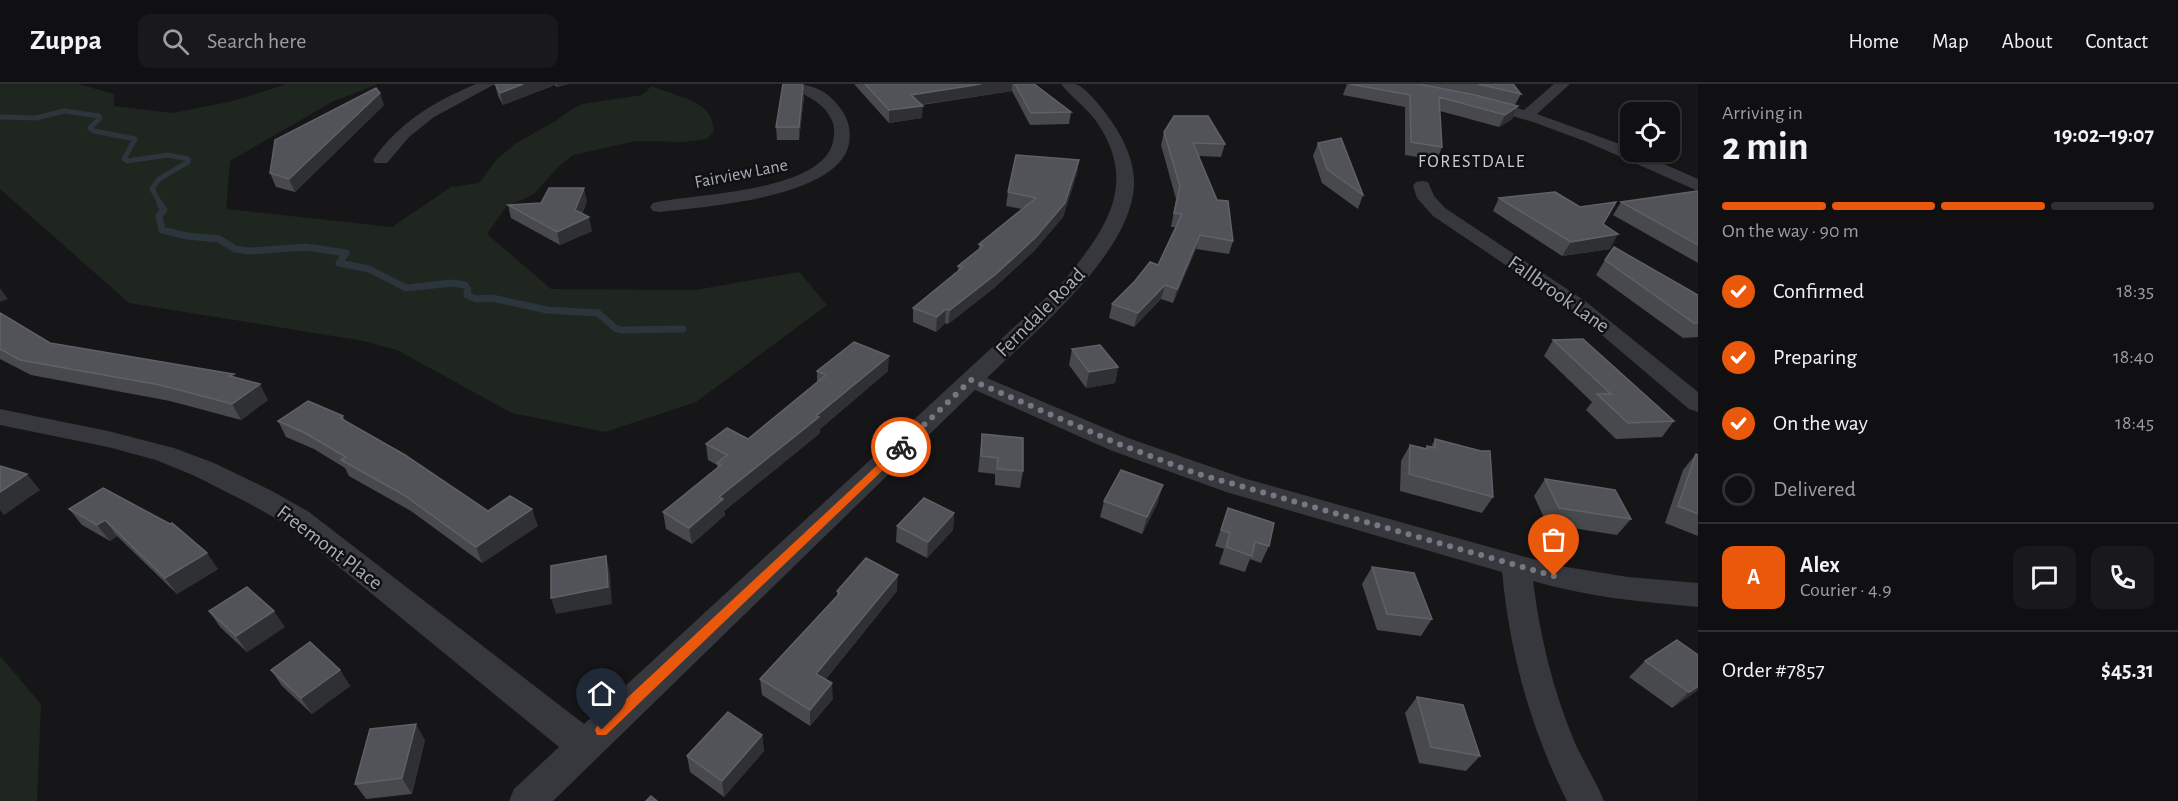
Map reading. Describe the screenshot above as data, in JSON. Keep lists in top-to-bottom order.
{
  "streets": {
    "street": [
      "Fairview Lane",
      "Fallbrook Lane",
      "Ferndale Road",
      "Freemont Place"
    ]
  },
  "crossings": [
    ["Ferndale Road", "Freemont Place"]
  ],
  "districts": ["FORESTDALE"],
  "page": {
    "header": "Zuppa",
    "search": "Search here",
    "nav": [
      "Home",
      "Map",
      "About",
      "Contact"
    ],
    "heading": ["2 min", "Arriving in", "19:02–19:07"],
    "panel": [
      "Alex",
      "Courier · 4.9",
      "Order #7857",
      "$45.31"
    ],
    "bar": "On the way · 90 m",
    "list": [
      ["Confirmed", "18:35"],
      ["Preparing", "18:40"],
      ["On the way", "18:45"],
      "Delivered"
    ],
    "round": "A"
  }
}
